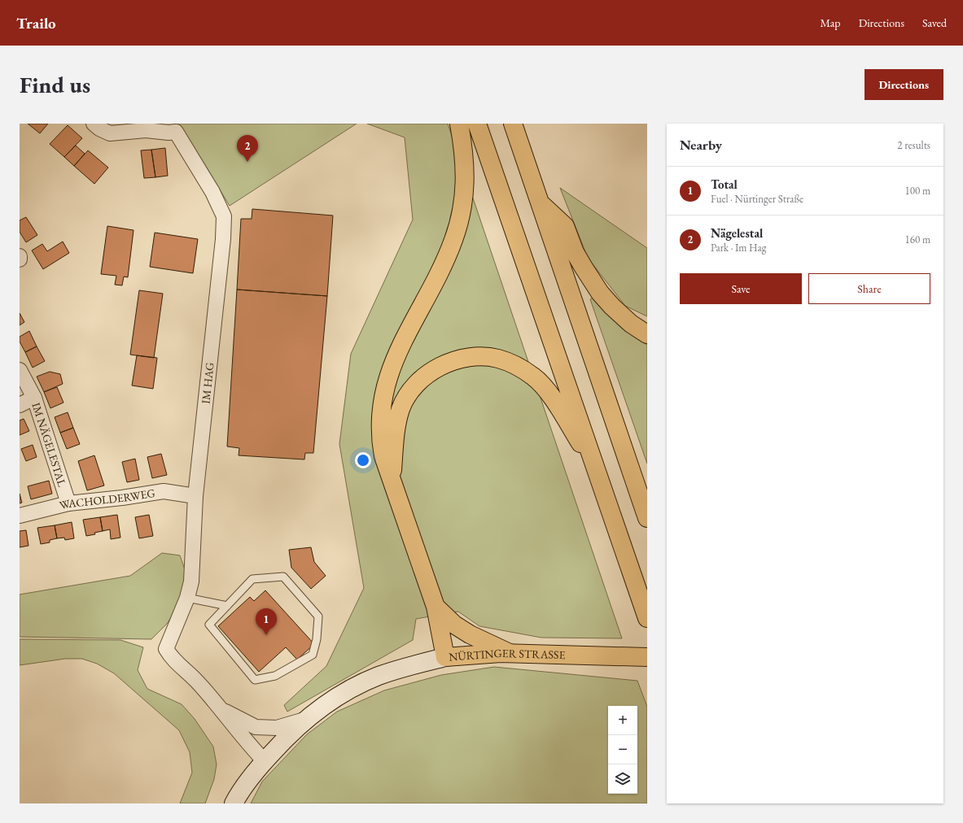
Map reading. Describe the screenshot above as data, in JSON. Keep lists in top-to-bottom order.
{
  "streets": {
    "main road": ["NÜRTINGER STRASSE"],
    "street": ["IM HAG", "IM NÄGELESTAL", "WACHOLDERWEG"]
  },
  "crossings": [
    ["IM HAG", "WACHOLDERWEG"],
    ["IM HAG", "NÜRTINGER STRASSE"],
    ["IM NÄGELESTAL", "WACHOLDERWEG"]
  ],
  "page": {
    "header": "Trailo",
    "nav": ["Map", "Directions", "Saved"],
    "buttons": [
      "Directions",
      ["Save", "Share"]
    ],
    "title": "Find us",
    "heading": ["Nearby", "2 results"],
    "pins": ["2", "1"],
    "list": [
      {
        "mark": "1",
        "name": "Total",
        "note": "Fuel · Nürtinger Straße",
        "value": "100 m"
      },
      {
        "mark": "2",
        "name": "Nägelestal",
        "note": "Park · Im Hag",
        "value": "160 m"
      }
    ],
    "map_buttons": ["+", "−"]
  }
}
